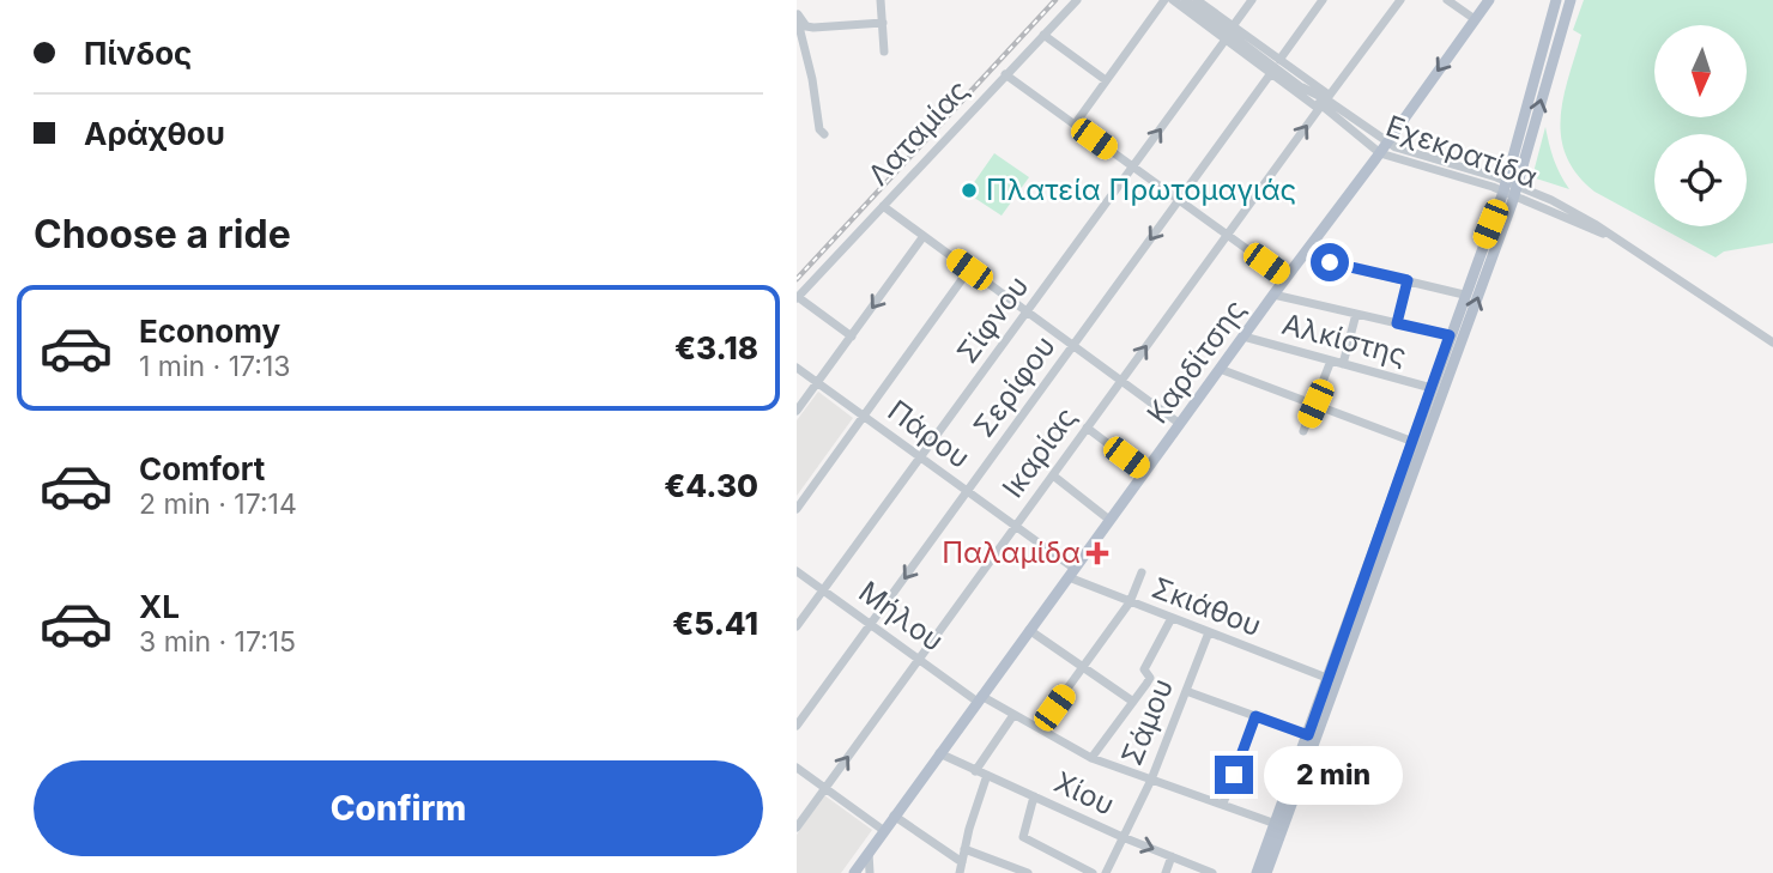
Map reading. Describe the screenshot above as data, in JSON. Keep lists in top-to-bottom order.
{
  "streets": {
    "main road": ["Καρδίτσης"],
    "street": [
      "Λαταμίας",
      "Εχεκρατίδα",
      "Σίφνου",
      "Αλκίστης",
      "Σερίφου",
      "Πάρου",
      "Ικαρίας",
      "Σκιάθου",
      "Μήλου",
      "Σάμου",
      "Χίου"
    ]
  },
  "crossings": [
    ["Εχεκρατίδα", "Καρδίτσης"],
    ["Εχεκρατίδα", "Ικαρίας"],
    ["Σίφνου", "Πάρου"],
    ["Σίφνου", "Μήλου"],
    ["Αλκίστης", "Καρδίτσης"],
    ["Καρδίτσης", "Πάρου"],
    ["Καρδίτσης", "Σκιάθου"],
    ["Καρδίτσης", "Μήλου"],
    ["Καρδίτσης", "Χίου"],
    ["Σερίφου", "Πάρου"],
    ["Σερίφου", "Μήλου"],
    ["Πάρου", "Ικαρίας"],
    ["Πάρου", "Σκιάθου"],
    ["Ικαρίας", "Μήλου"],
    ["Σκιάθου", "Σάμου"],
    ["Μήλου", "Σάμου"],
    ["Σάμου", "Χίου"]
  ],
  "one_way": ["Σερίφου", "Ικαρίας"],
  "places": {
    "other": ["Πλατεία Πρωτομαγιάς"],
    "health": ["Παλαμίδα"]
  },
  "north": "bottom",
  "page": {
    "banner": ["Πίνδος", "Αράχθου"],
    "heading": "Choose a ride",
    "list": [
      {
        "name": "Economy",
        "note": "1 min · 17:13",
        "value": "€3.18"
      },
      {
        "name": "Comfort",
        "note": "2 min · 17:14",
        "value": "€4.30"
      },
      {
        "name": "XL",
        "note": "3 min · 17:15",
        "value": "€5.41"
      }
    ],
    "buttons": "Confirm",
    "bubble": "2 min"
  }
}
